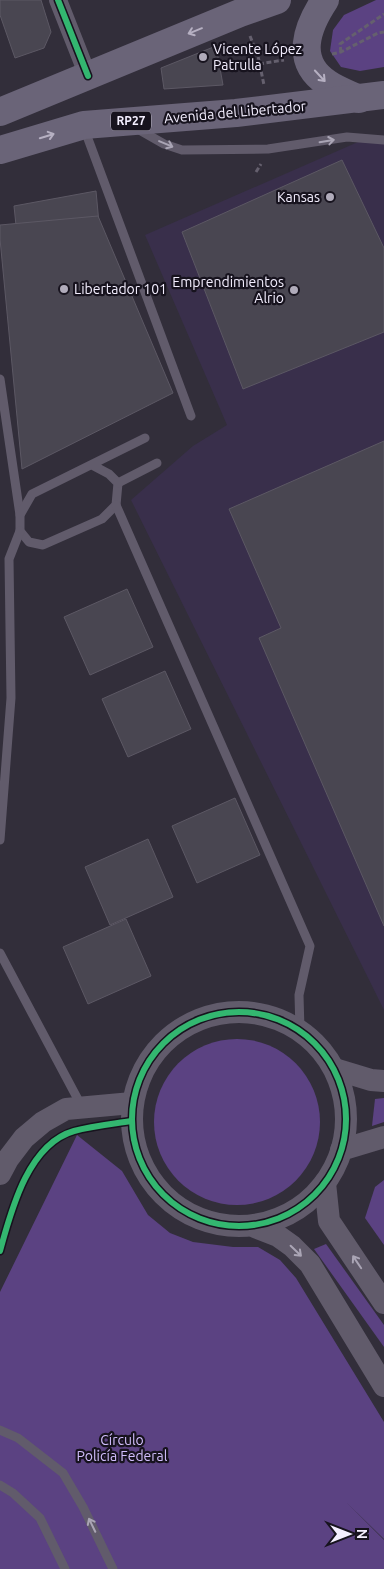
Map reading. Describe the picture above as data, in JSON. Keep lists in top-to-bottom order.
{
  "streets": {
    "main road": ["Avenida del Libertador", "RP27"]
  },
  "parks": ["Círculo Policía Federal"],
  "places": [
    "Vicente López Patrulla",
    "Kansas",
    "Libertador 101",
    "Emprendimientos Alrio"
  ],
  "north": "right"
}
